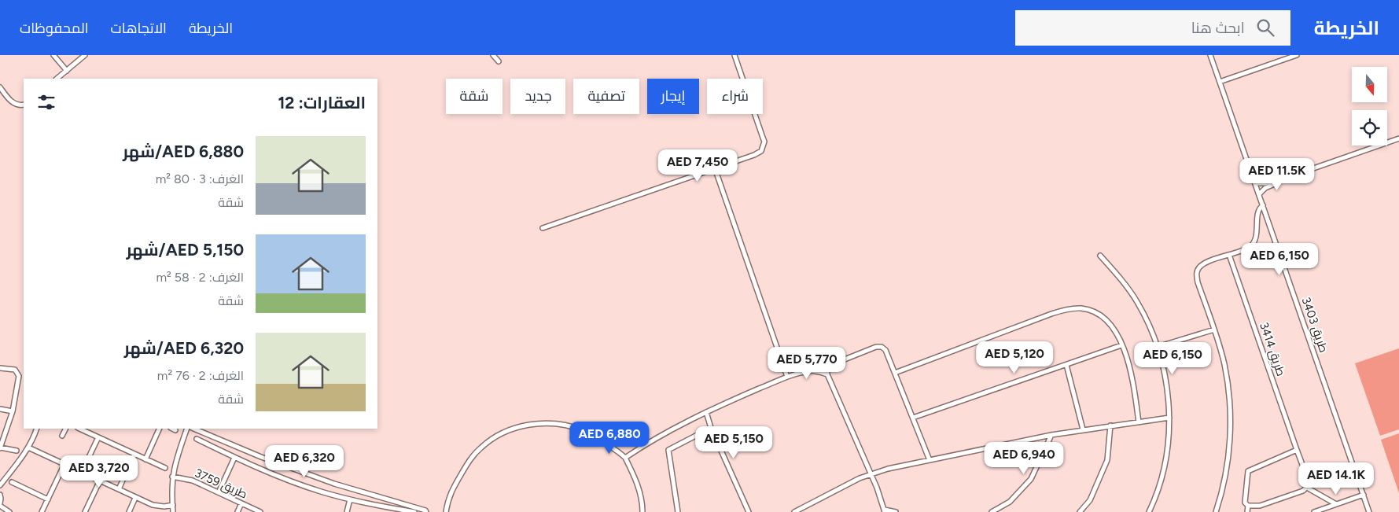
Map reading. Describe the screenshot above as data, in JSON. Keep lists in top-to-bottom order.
{
  "streets": {
    "street": ["طريق 3403", "طريق 3414", "طريق 3759"]
  },
  "north": "bottom",
  "page": {
    "header": "الخريطة",
    "search": "ابحث هنا",
    "nav": ["الخريطة", "الاتجاهات", "المحفوظات"],
    "chip": [
      "شراء",
      "إيجار",
      "تصفية",
      "جديد",
      "شقة"
    ],
    "heading": "العقارات: 12",
    "list": [
      {
        "name": "AED 6,880/شهر",
        "note": "الغرف: 3 · 80 m² · شقة"
      },
      {
        "name": "AED 5,150/شهر",
        "note": "الغرف: 2 · 58 m² · شقة"
      },
      {
        "name": "AED 6,320/شهر",
        "note": "الغرف: 2 · 76 m² · شقة"
      }
    ],
    "price": [
      "AED 7,450",
      "AED 11.5K",
      "AED 6,150",
      "AED 5,120",
      "AED 6,150",
      "AED 5,770",
      "AED 6,880",
      "AED 5,150",
      "AED 6,940",
      "AED 6,320",
      "AED 3,720",
      "AED 14.1K"
    ]
  }
}
